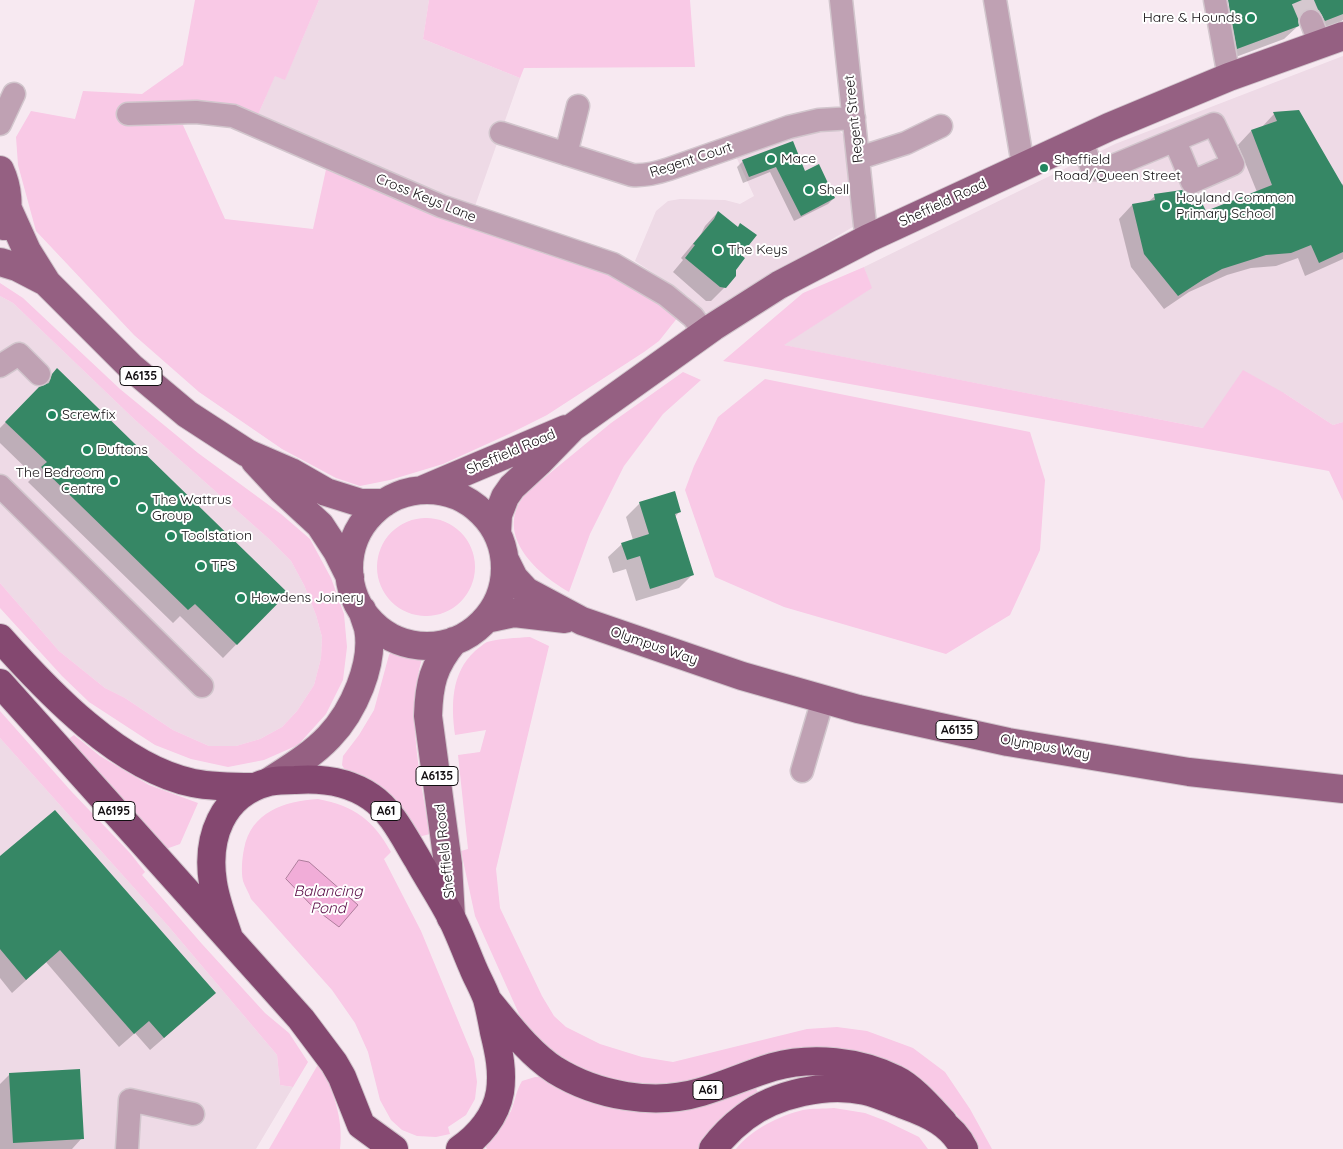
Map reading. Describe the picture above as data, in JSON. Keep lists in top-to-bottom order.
{
  "streets": {
    "highway": ["A6195", "A61"],
    "main road": ["Sheffield Road", "A6135", "Olympus Way"],
    "street": ["Regent Street", "Regent Court", "Cross Keys Lane"]
  },
  "crossings": [
    ["Regent Street", "Regent Court"],
    ["Regent Street", "Sheffield Road"],
    ["Cross Keys Lane", "Sheffield Road"],
    ["Sheffield Road", "A6135"],
    ["Sheffield Road", "Olympus Way"],
    ["Sheffield Road", "A61"],
    ["A6135", "Olympus Way"]
  ],
  "water": ["Balancing Pond"],
  "places": [
    "Hare & Hounds",
    "Mace",
    "Sheffield Road/Queen Street",
    "Shell",
    "Hoyland Common Primary School",
    "The Keys",
    "Screwfix",
    "Duftons",
    "The Bedroom Centre",
    "The Wattrus Group",
    "Toolstation",
    "TPS",
    "Howdens Joinery"
  ]
}
